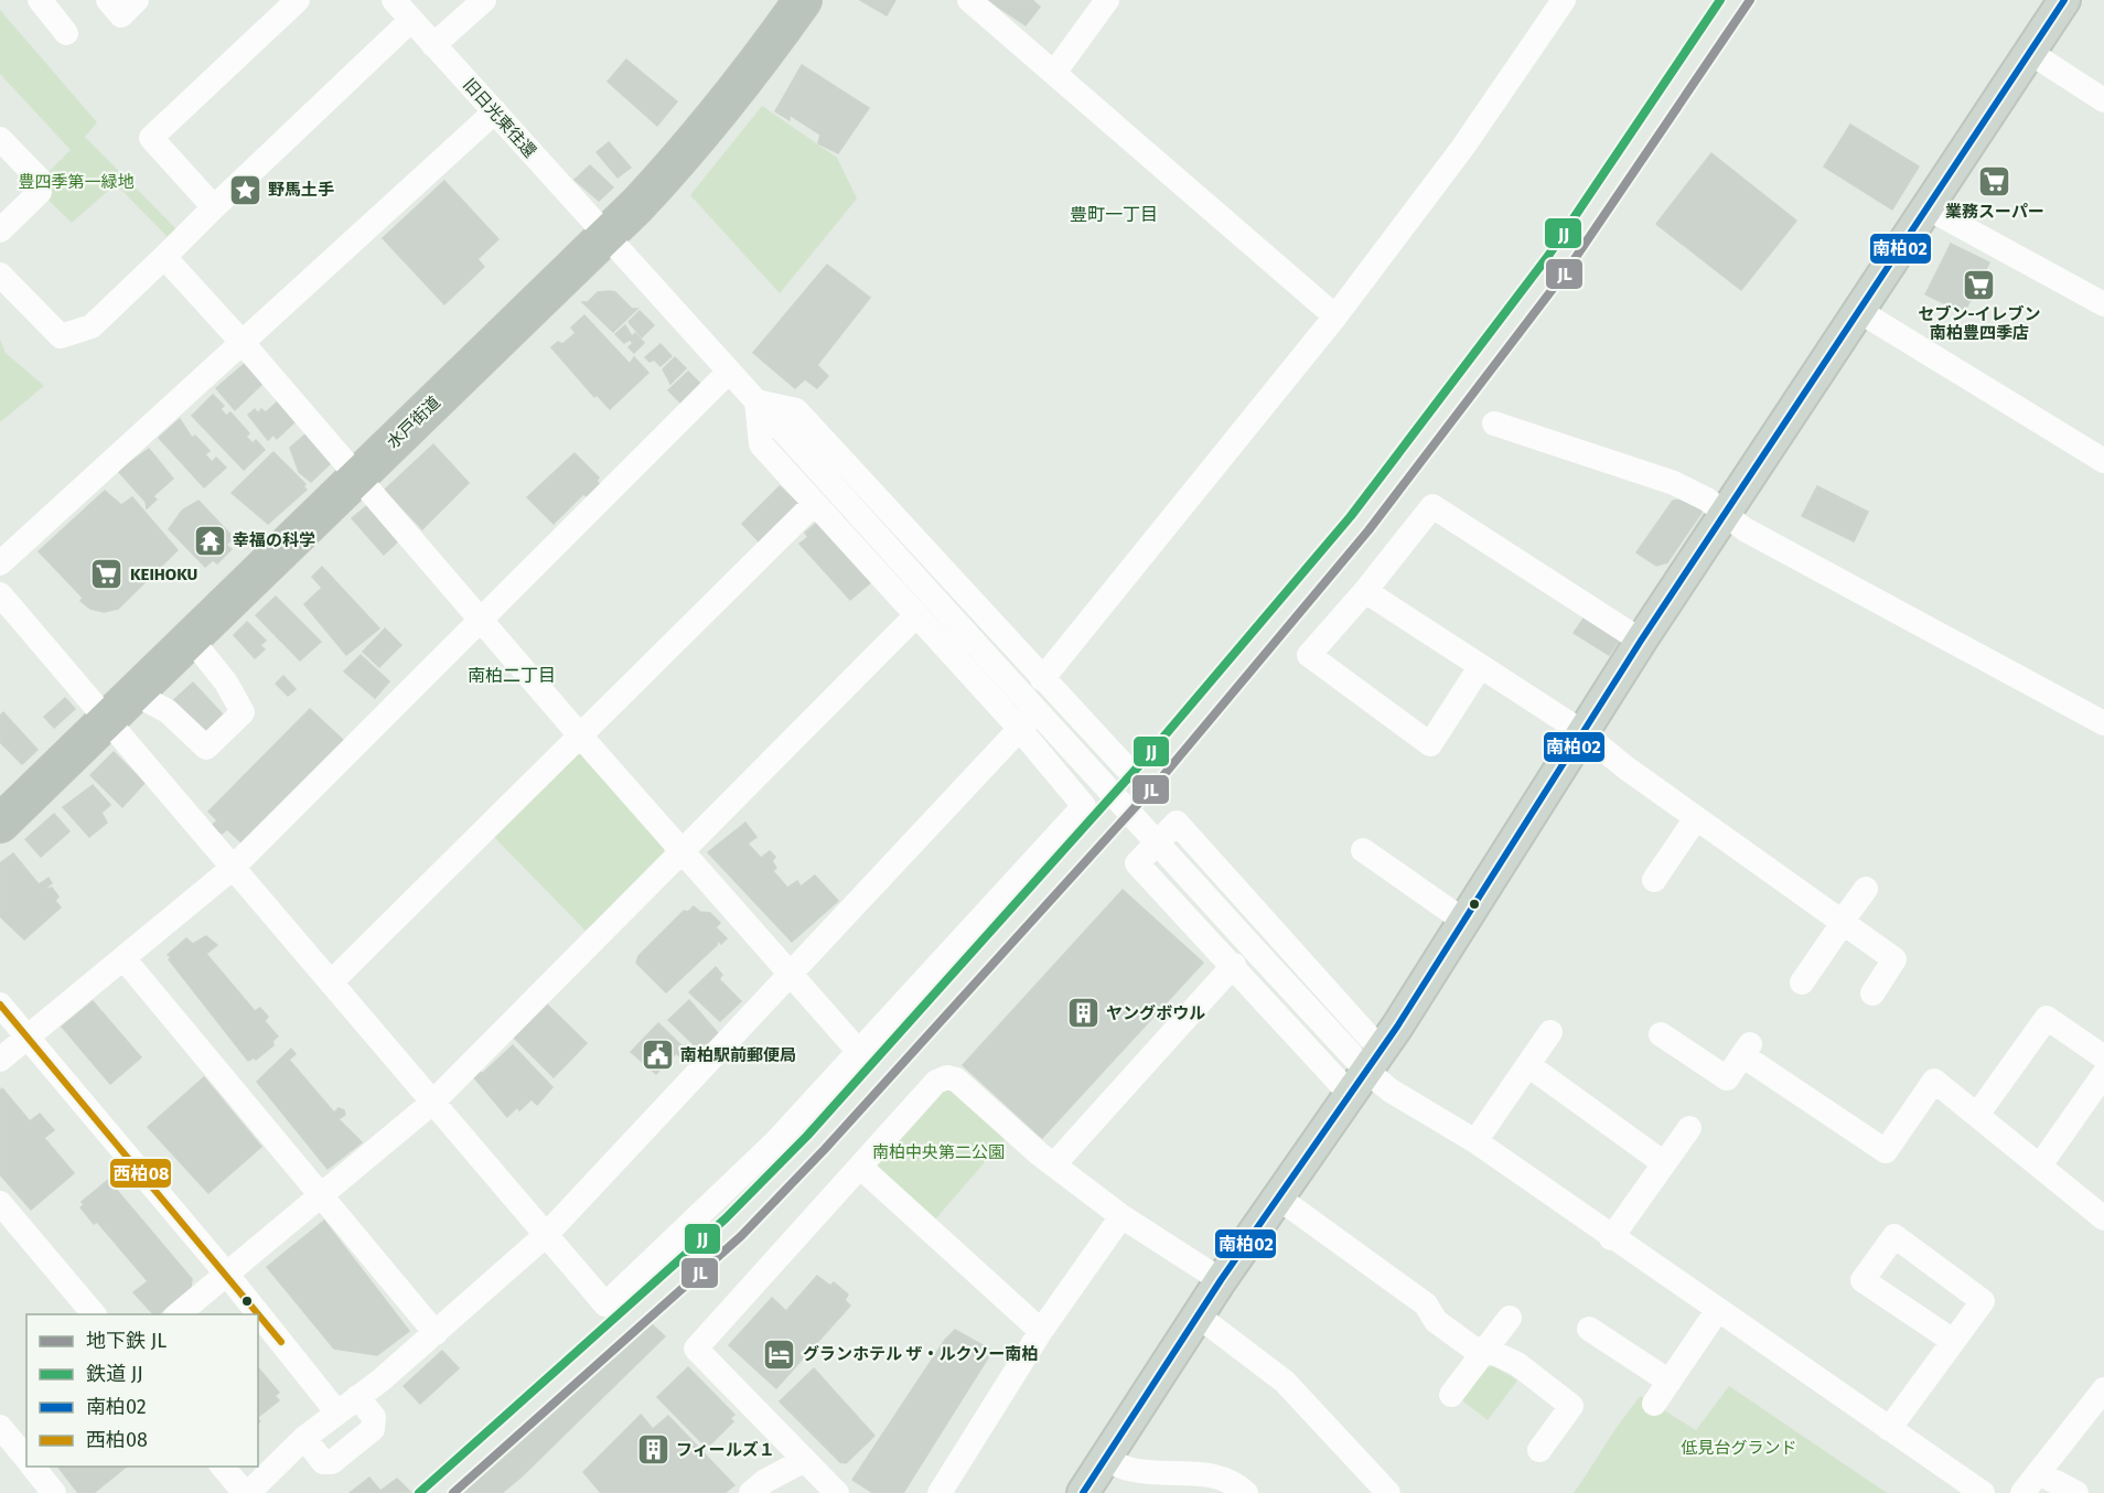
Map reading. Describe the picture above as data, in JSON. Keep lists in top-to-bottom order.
{
  "streets": {
    "highway": ["水戸街道"],
    "street": ["旧日光東往還"]
  },
  "crossings": [
    ["旧日光東往還", "水戸街道"]
  ],
  "districts": ["豊町一丁目", "南柏二丁目"],
  "parks": ["豊四季第一緑地", "南柏中央第二公園", "低見台グランド"],
  "places": {
    "supermarket": ["業務スーパー", "セブン-イレブン 南柏豊四季店", "KEIHOKU"],
    "place": ["野馬土手"],
    "temple": ["幸福の科学"],
    "building": ["ヤングボウル", "フィールズ１"],
    "public building": ["南柏駅前郵便局"],
    "hotel": ["グランホテル ザ・ルクソー南柏"]
  },
  "lines": [
    "metro line JL",
    "rail line JJ",
    "transit line 南柏02",
    "transit line 西柏08"
  ],
  "legend": [
    "地下鉄 JL",
    "鉄道 JJ",
    "南柏02",
    "西柏08"
  ]
}
